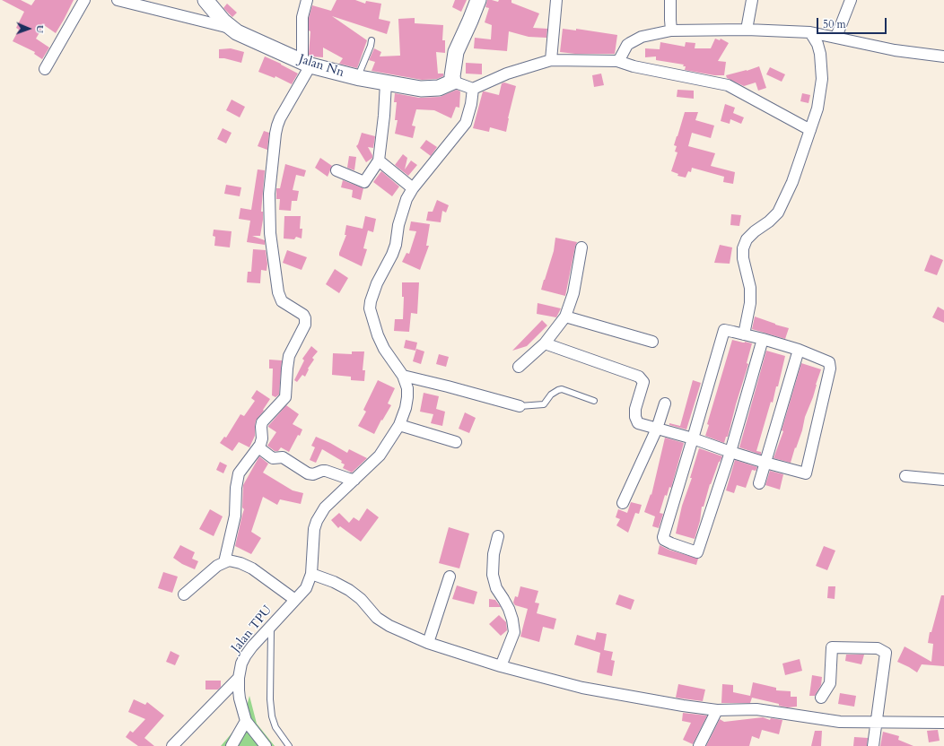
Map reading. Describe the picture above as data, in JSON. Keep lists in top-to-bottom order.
{
  "streets": {
    "street": ["Jalan Nn", "Jalan TPU"]
  },
  "scale_bar": "50 m",
  "north": "right"
}
